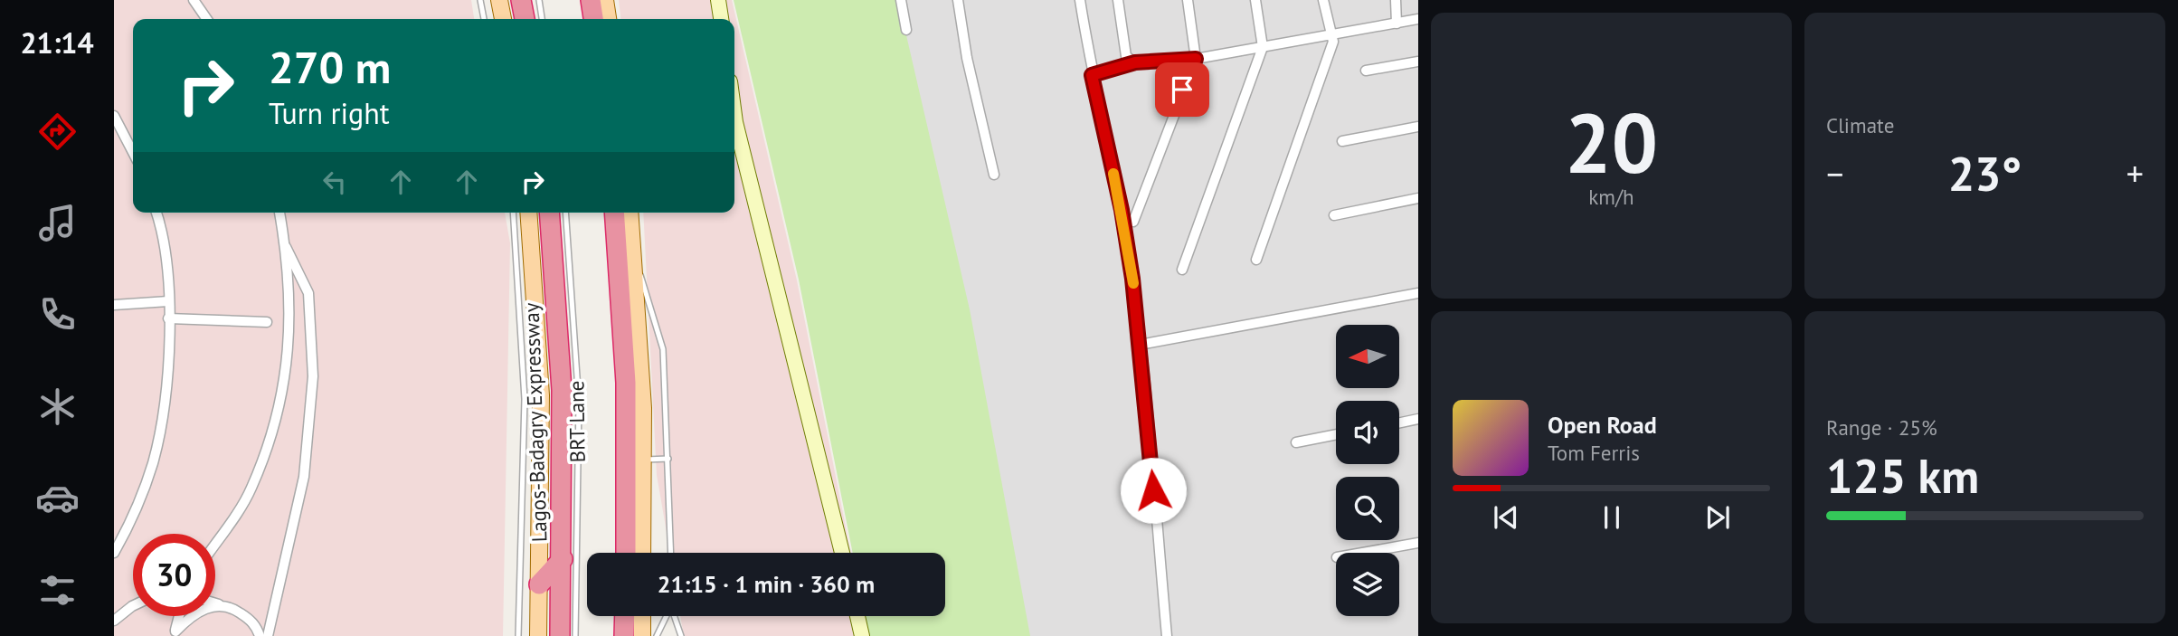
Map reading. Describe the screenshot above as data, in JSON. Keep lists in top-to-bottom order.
{
  "streets": {
    "highway": ["Lagos-Badagry Expressway"],
    "lane": ["BRT Lane"]
  },
  "north": "left",
  "page": {
    "tabs": "21:14",
    "tile": [
      ["20", "km/h"],
      "Climate",
      ["Range · 25%", "125 km"]
    ],
    "turn": ["270 m", "Turn right"],
    "heat": ["−", "23°", "+"],
    "song": ["Open Road", "Tom Ferris"],
    "limit": "30",
    "trip": "21:15 · 1 min · 360 m"
  }
}
